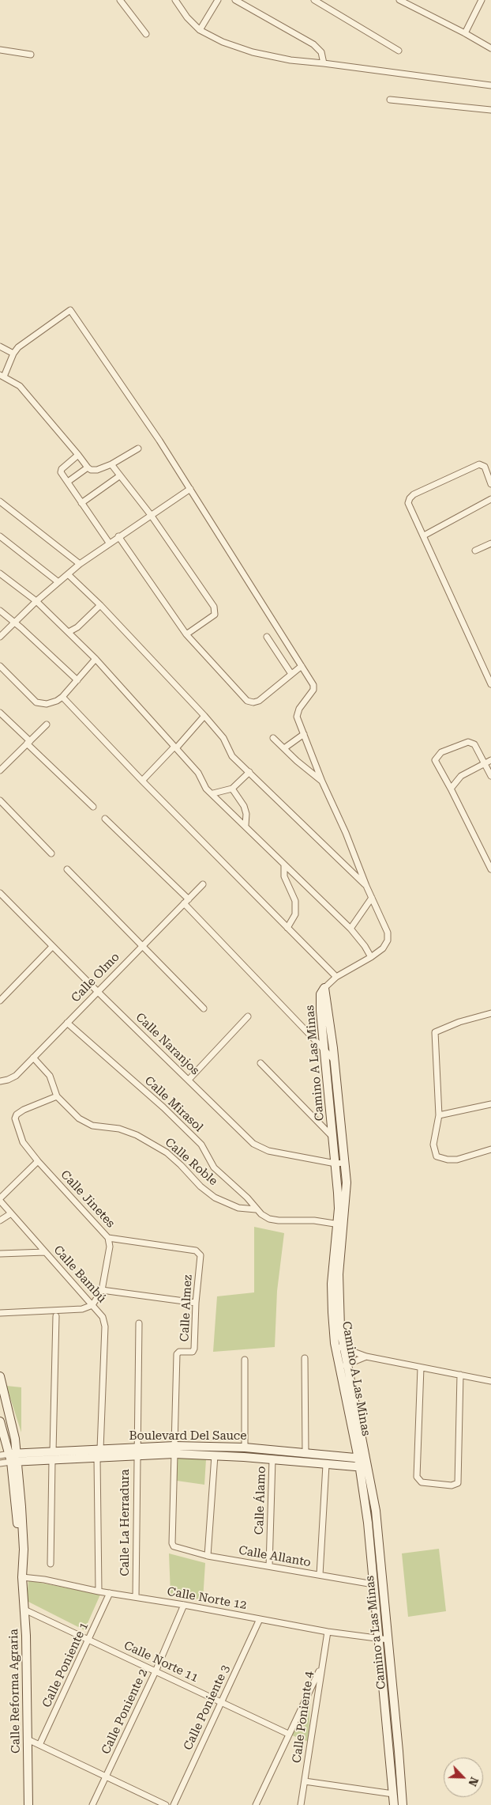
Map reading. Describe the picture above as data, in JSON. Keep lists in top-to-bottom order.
{
  "streets": {
    "street": [
      "Calle Olmo",
      "Calle Naranjos",
      "Camino A Las Minas",
      "Calle Mirasol",
      "Calle Roble",
      "Calle Jinetes",
      "Calle Bambú",
      "Calle Almez",
      "Boulevard Del Sauce",
      "Calle Álamo",
      "Calle La Herradura",
      "Calle Allanto",
      "Calle Norte 12",
      "Camino a Las Minas",
      "Calle Norte 11",
      "Calle Poniente 1",
      "Calle Reforma Agraria",
      "Calle Poniente 3",
      "Calle Poniente 2",
      "Calle Poniente 4"
    ]
  },
  "crossings": [
    ["Calle Olmo", "Calle Naranjos"],
    ["Calle Olmo", "Calle Mirasol"],
    ["Calle Olmo", "Calle Roble"],
    ["Calle Naranjos", "Camino A Las Minas"],
    ["Camino A Las Minas", "Calle Roble"],
    ["Camino A Las Minas", "Boulevard Del Sauce"],
    ["Camino A Las Minas", "Camino a Las Minas"],
    ["Calle Mirasol", "Calle Roble"],
    ["Calle Roble", "Calle Jinetes"],
    ["Calle Jinetes", "Calle Almez"],
    ["Calle Bambú", "Boulevard Del Sauce"],
    ["Calle Almez", "Boulevard Del Sauce"],
    ["Calle Almez", "Calle Allanto"],
    ["Boulevard Del Sauce", "Calle Álamo"],
    ["Boulevard Del Sauce", "Calle La Herradura"],
    ["Boulevard Del Sauce", "Camino a Las Minas"],
    ["Boulevard Del Sauce", "Calle Reforma Agraria"],
    ["Calle Álamo", "Calle Allanto"],
    ["Calle La Herradura", "Calle Norte 12"],
    ["Calle Allanto", "Camino a Las Minas"],
    ["Calle Norte 12", "Camino a Las Minas"],
    ["Calle Norte 12", "Calle Poniente 1"],
    ["Calle Norte 12", "Calle Reforma Agraria"],
    ["Calle Norte 12", "Calle Poniente 3"],
    ["Calle Norte 12", "Calle Poniente 2"],
    ["Calle Norte 12", "Calle Poniente 4"],
    ["Calle Norte 11", "Calle Poniente 1"],
    ["Calle Norte 11", "Calle Reforma Agraria"],
    ["Calle Norte 11", "Calle Poniente 3"],
    ["Calle Norte 11", "Calle Poniente 2"]
  ],
  "north": "bottom right"
}
